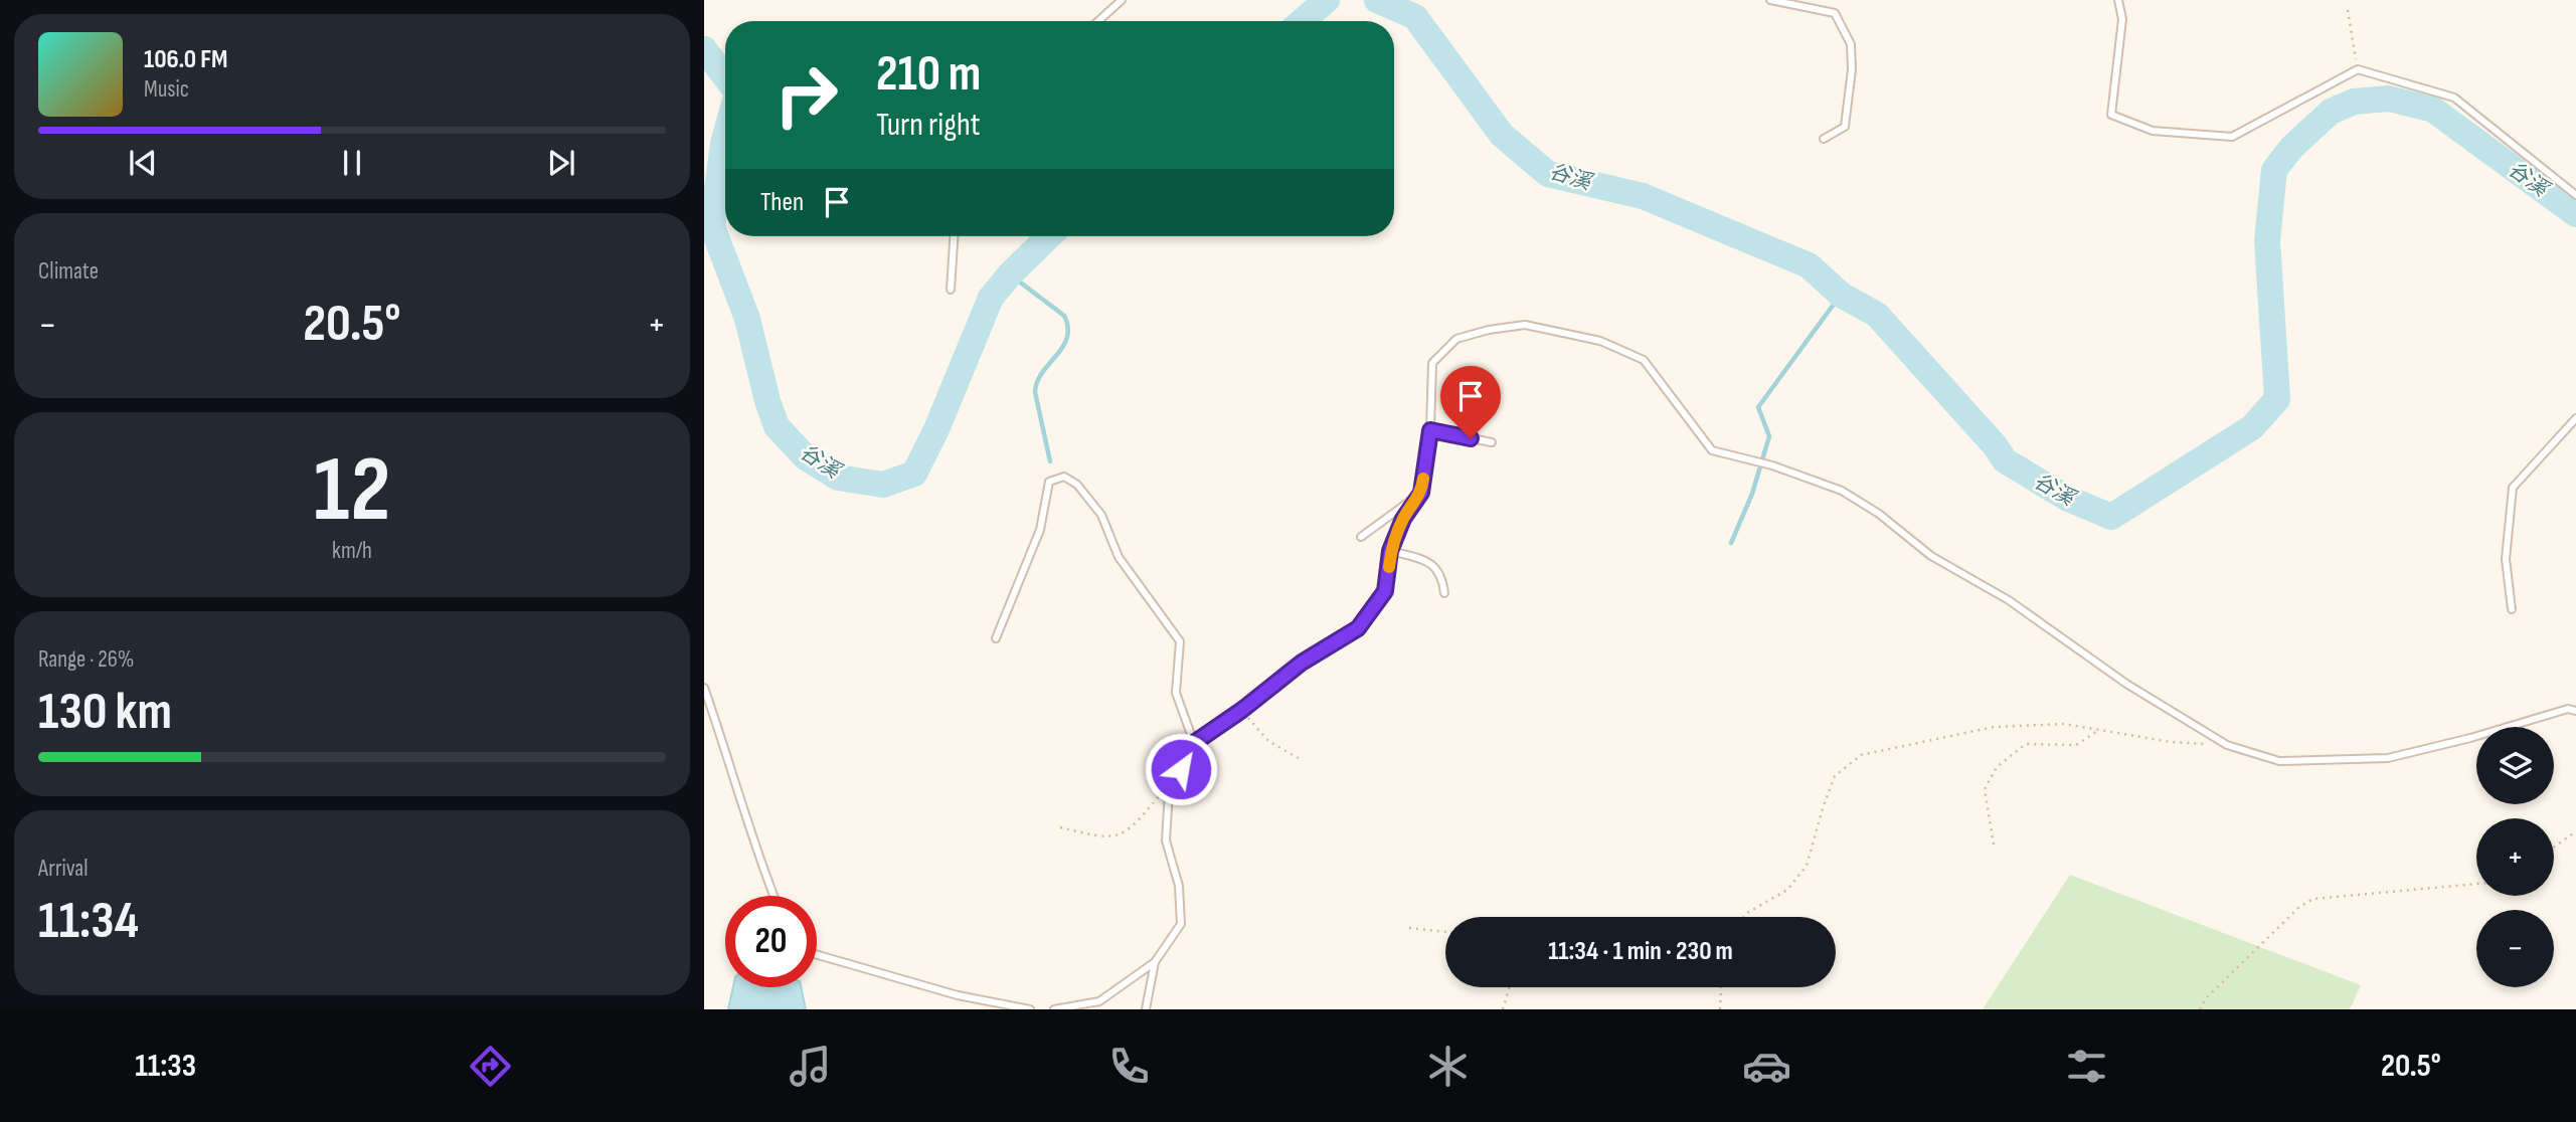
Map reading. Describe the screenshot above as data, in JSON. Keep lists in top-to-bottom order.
{
  "water": ["谷溪"],
  "page": {
    "turn": ["210 m", "Turn right"],
    "song": ["106.0 FM", "Music"],
    "then": "Then",
    "tile": [
      "Climate",
      ["12", "km/h"],
      ["Range · 26%", "130 km"],
      ["Arrival", "11:34"]
    ],
    "heat": ["−", "20.5°", "+"],
    "map_buttons": ["+", "−"],
    "limit": "20",
    "trip": "11:34 · 1 min · 230 m",
    "tabs": ["11:33", "20.5°"]
  }
}
